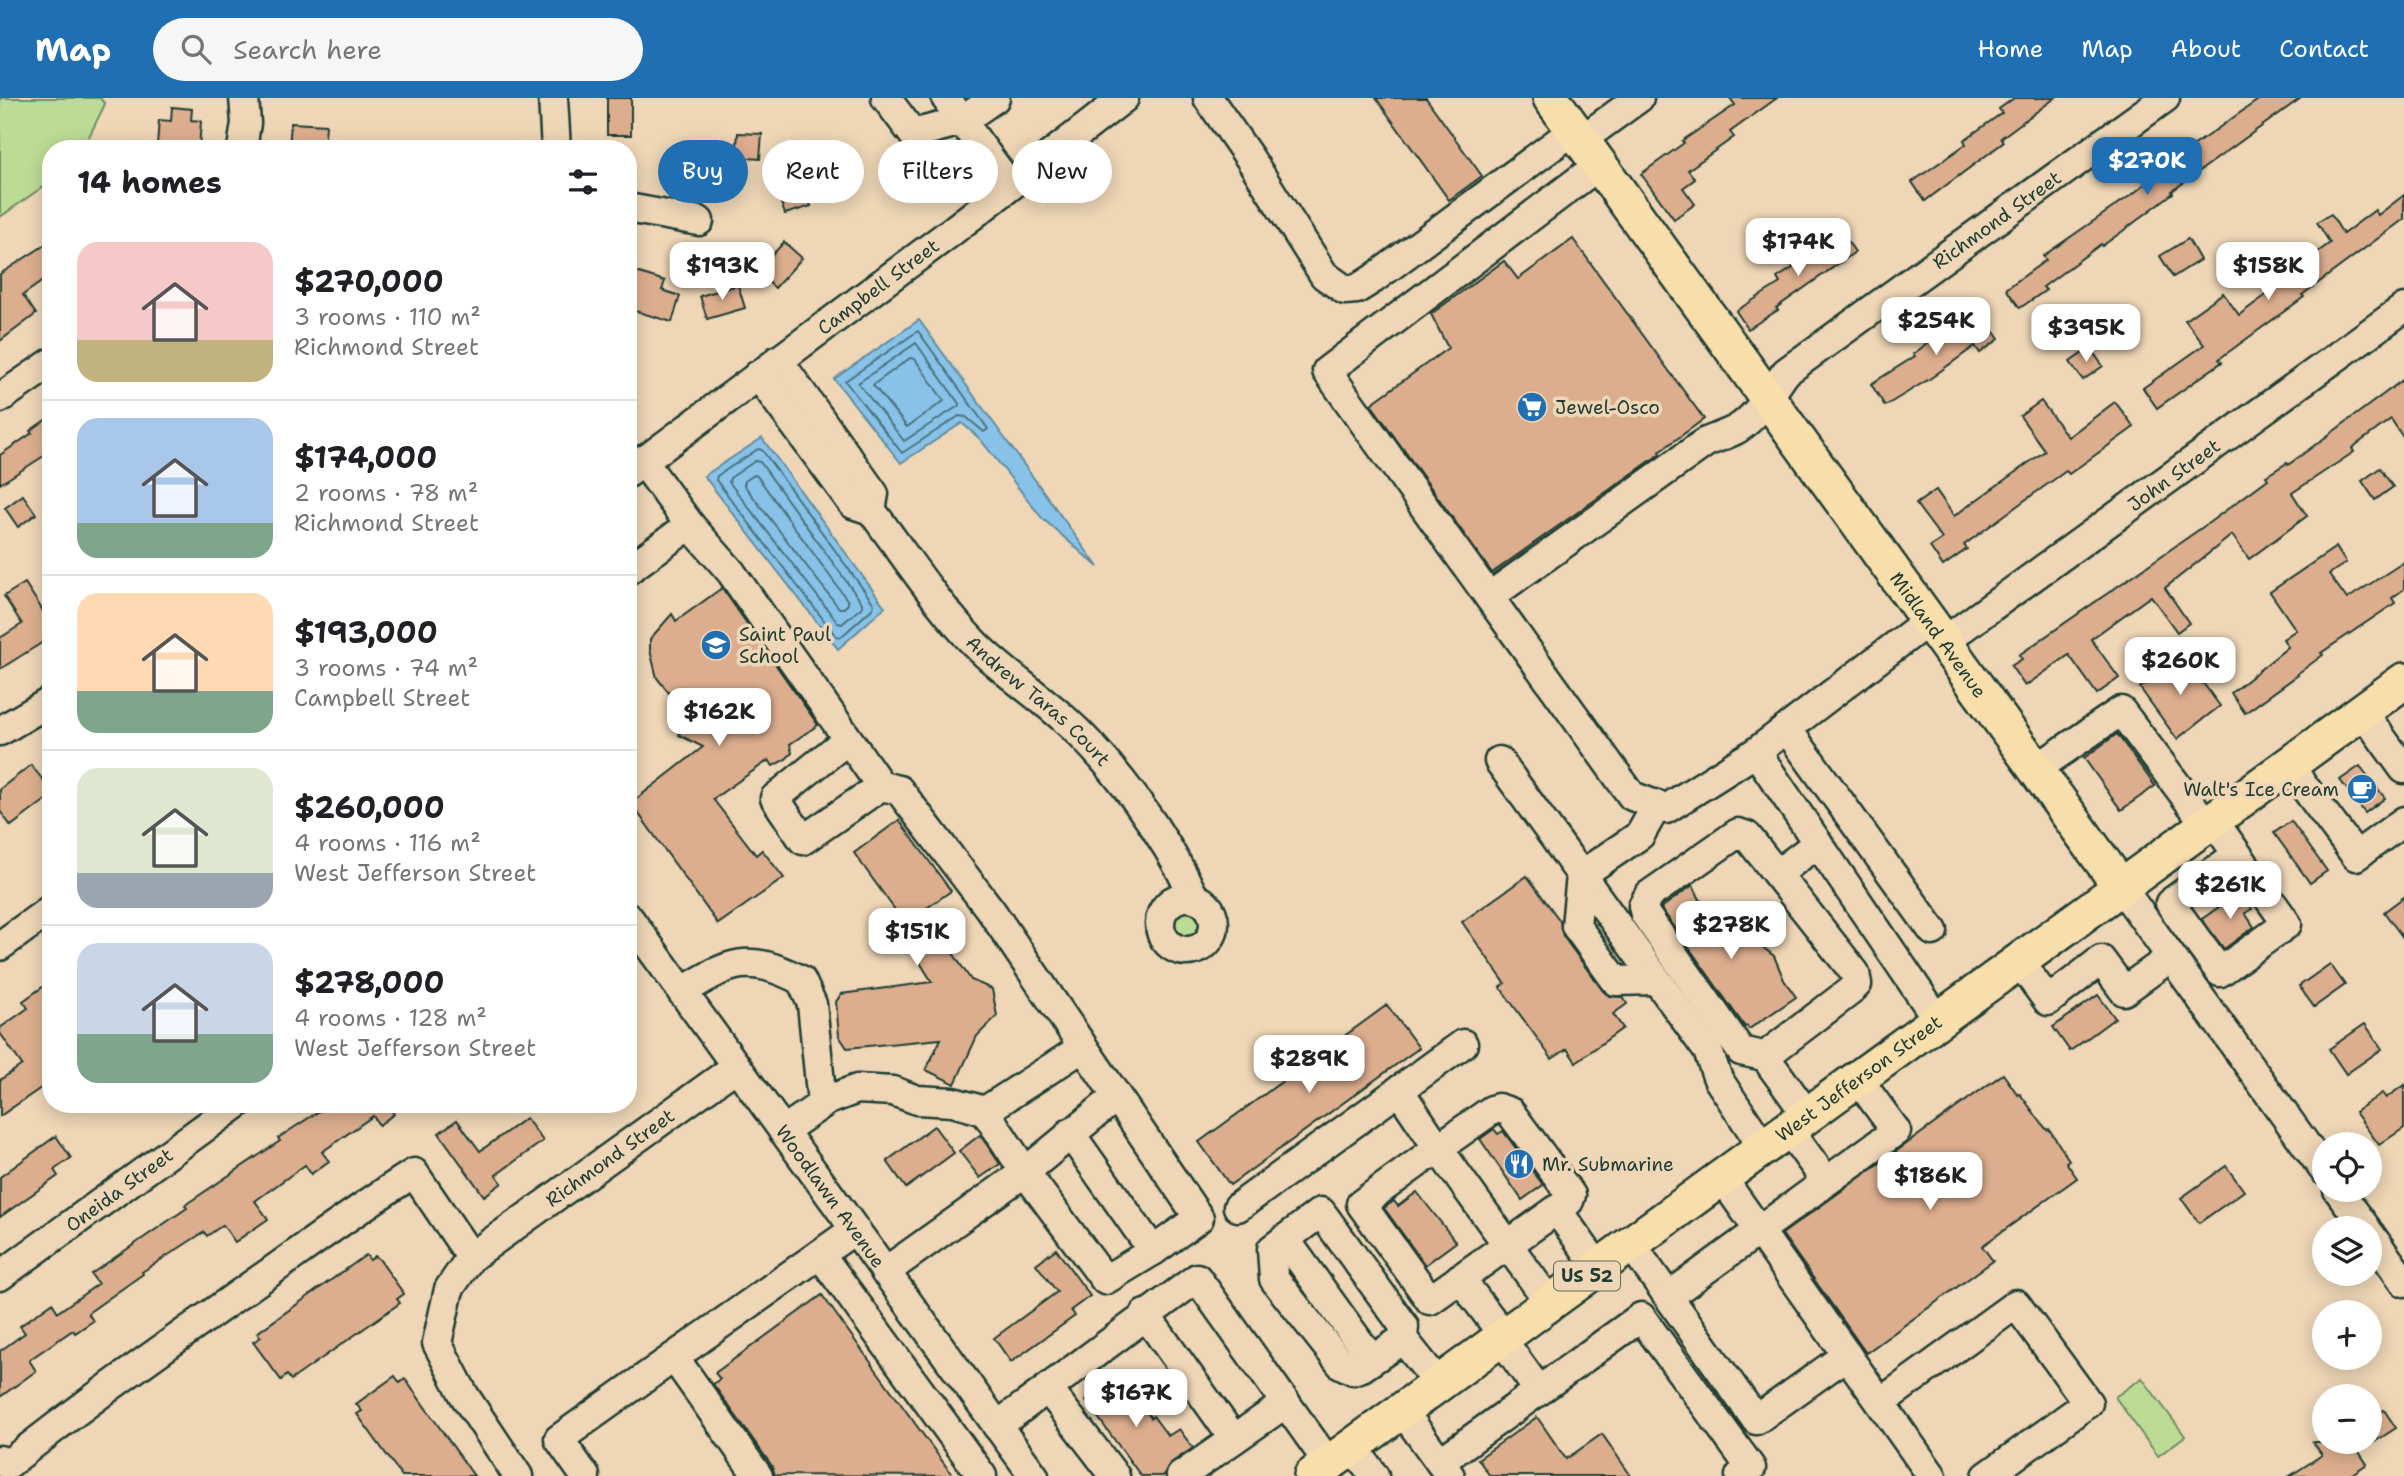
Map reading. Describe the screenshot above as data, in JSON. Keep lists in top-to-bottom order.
{
  "streets": {
    "main road": ["Midland Avenue", "West Jefferson Street", "US 52"],
    "street": [
      "Richmond Street",
      "Campbell Street",
      "John Street",
      "Andrew Taras Court",
      "Oneida Street",
      "Woodlawn Avenue"
    ]
  },
  "crossings": [
    ["Richmond Street", "Midland Avenue"],
    ["Richmond Street", "Woodlawn Avenue"],
    ["Campbell Street", "Andrew Taras Court"],
    ["John Street", "Midland Avenue"],
    ["Midland Avenue", "West Jefferson Street"]
  ],
  "places": {
    "supermarket": ["Jewel-Osco"],
    "school or university": ["Saint Paul School"],
    "cafe": ["Walt's Ice Cream"],
    "restaurant": ["Mr. Submarine"]
  },
  "page": {
    "header": "Map",
    "search": "Search here",
    "nav": [
      "Home",
      "Map",
      "About",
      "Contact"
    ],
    "price": [
      "$270K",
      "$174K",
      "$193K",
      "$158K",
      "$254K",
      "$395K",
      "$260K",
      "$162K",
      "$261K",
      "$278K",
      "$151K",
      "$289K",
      "$186K",
      "$167K"
    ],
    "chip": [
      "Buy",
      "Rent",
      "Filters",
      "New"
    ],
    "heading": "14 homes",
    "list": [
      {
        "name": "$270,000",
        "note": "3 rooms · 110 m² · Richmond Street"
      },
      {
        "name": "$174,000",
        "note": "2 rooms · 78 m² · Richmond Street"
      },
      {
        "name": "$193,000",
        "note": "3 rooms · 74 m² · Campbell Street"
      },
      {
        "name": "$260,000",
        "note": "4 rooms · 116 m² · West Jefferson Street"
      },
      {
        "name": "$278,000",
        "note": "4 rooms · 128 m² · West Jefferson Street"
      }
    ],
    "map_buttons": ["+", "−"]
  }
}
